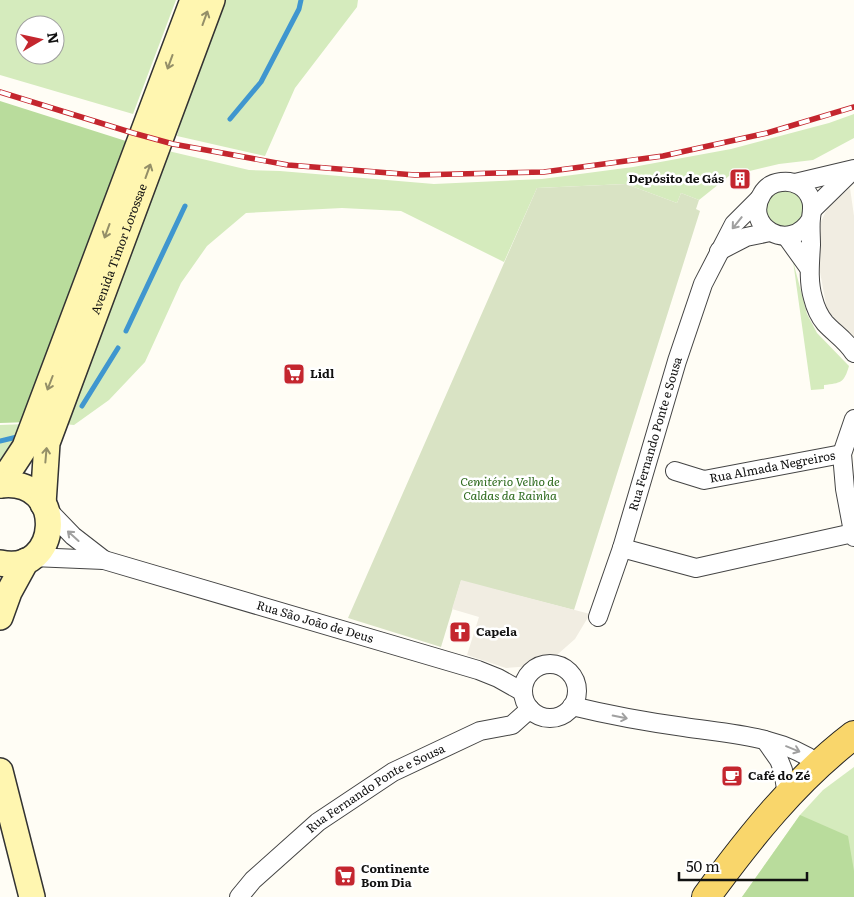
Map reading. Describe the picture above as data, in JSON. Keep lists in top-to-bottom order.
{
  "streets": {
    "main road": ["Avenida Timor Lorossae"],
    "street": ["Rua Fernando Ponte e Sousa", "Rua Almada Negreiros", "Rua São João de Deus"]
  },
  "crossings": [
    ["Rua Fernando Ponte e Sousa", "Rua São João de Deus"]
  ],
  "parks": ["Cemitério Velho de Caldas da Rainha"],
  "places": {
    "building": ["Depósito de Gás"],
    "supermarket": ["Lidl", "Continente Bom Dia"],
    "church": ["Capela"],
    "cafe": ["Café do Zé"]
  },
  "scale_bar": "50 m",
  "north": "right"
}
